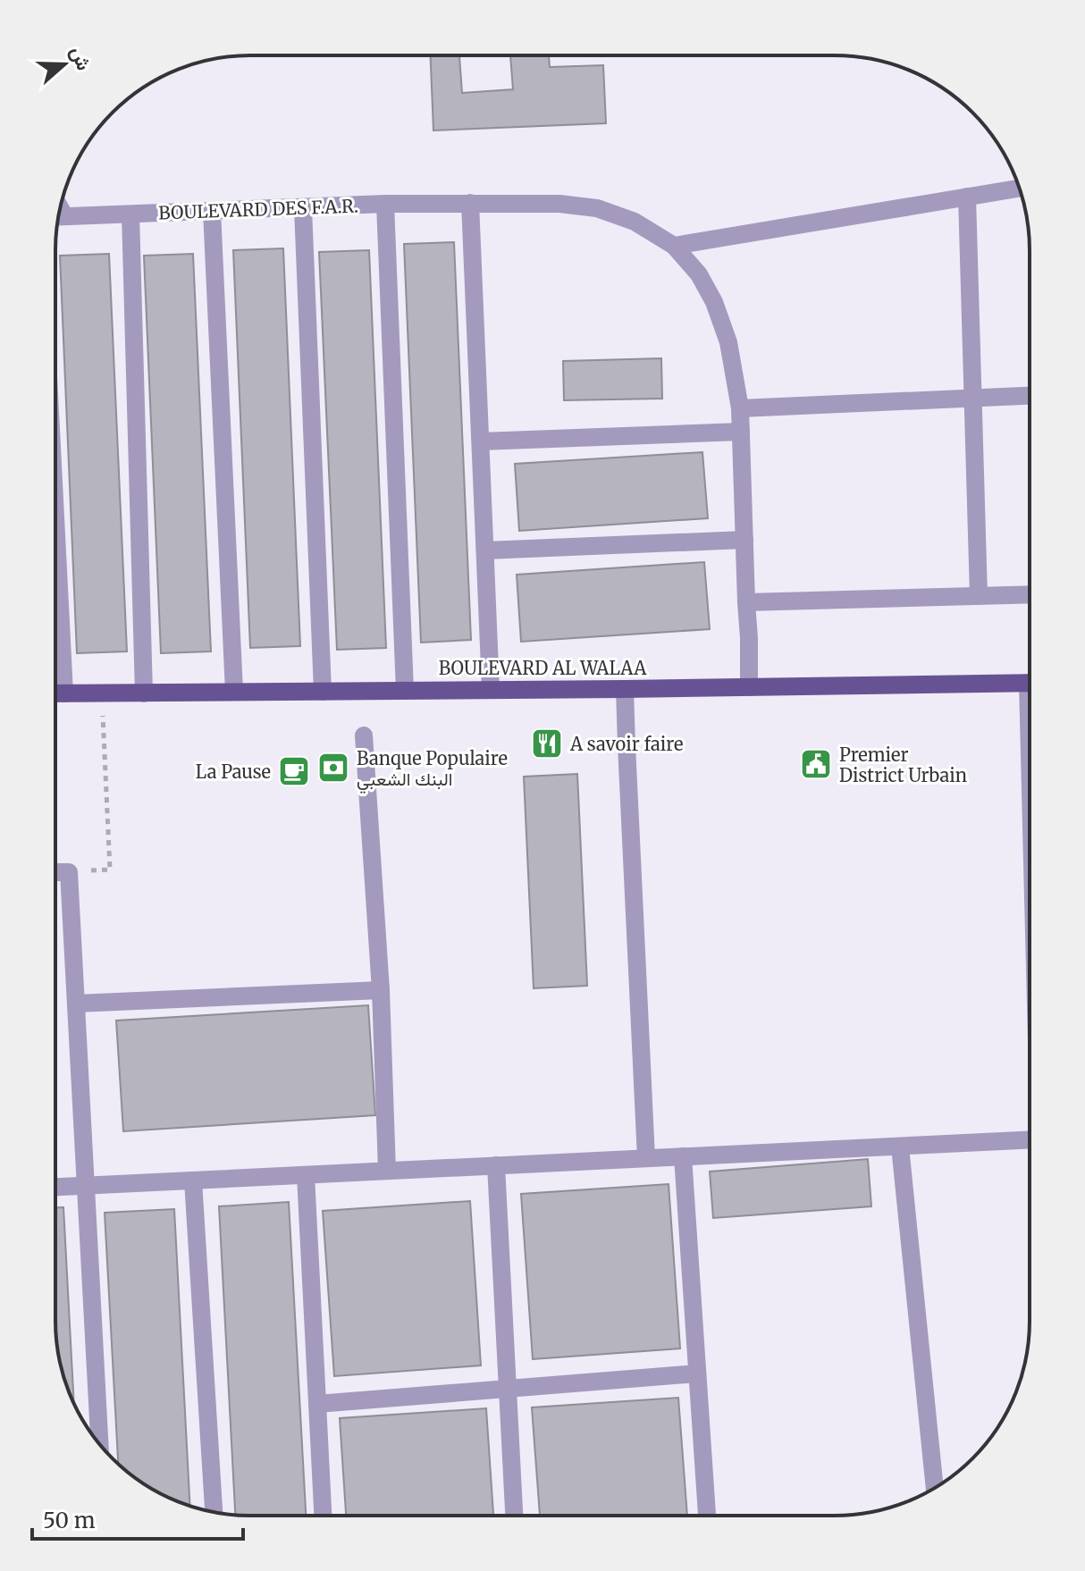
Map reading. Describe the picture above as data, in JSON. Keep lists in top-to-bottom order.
{
  "streets": {
    "main road": ["BOULEVARD AL WALAA"],
    "street": ["BOULEVARD DES F.A.R."]
  },
  "crossings": [
    ["BOULEVARD DES F.A.R.", "BOULEVARD AL WALAA"]
  ],
  "places": {
    "restaurant": ["A savoir faire"],
    "public building": ["Premier District Urbain"],
    "bank": ["Banque Populaire البنك الشعبي"],
    "cafe": ["La Pause"]
  },
  "scale_bar": "50 m",
  "north": "right"
}
